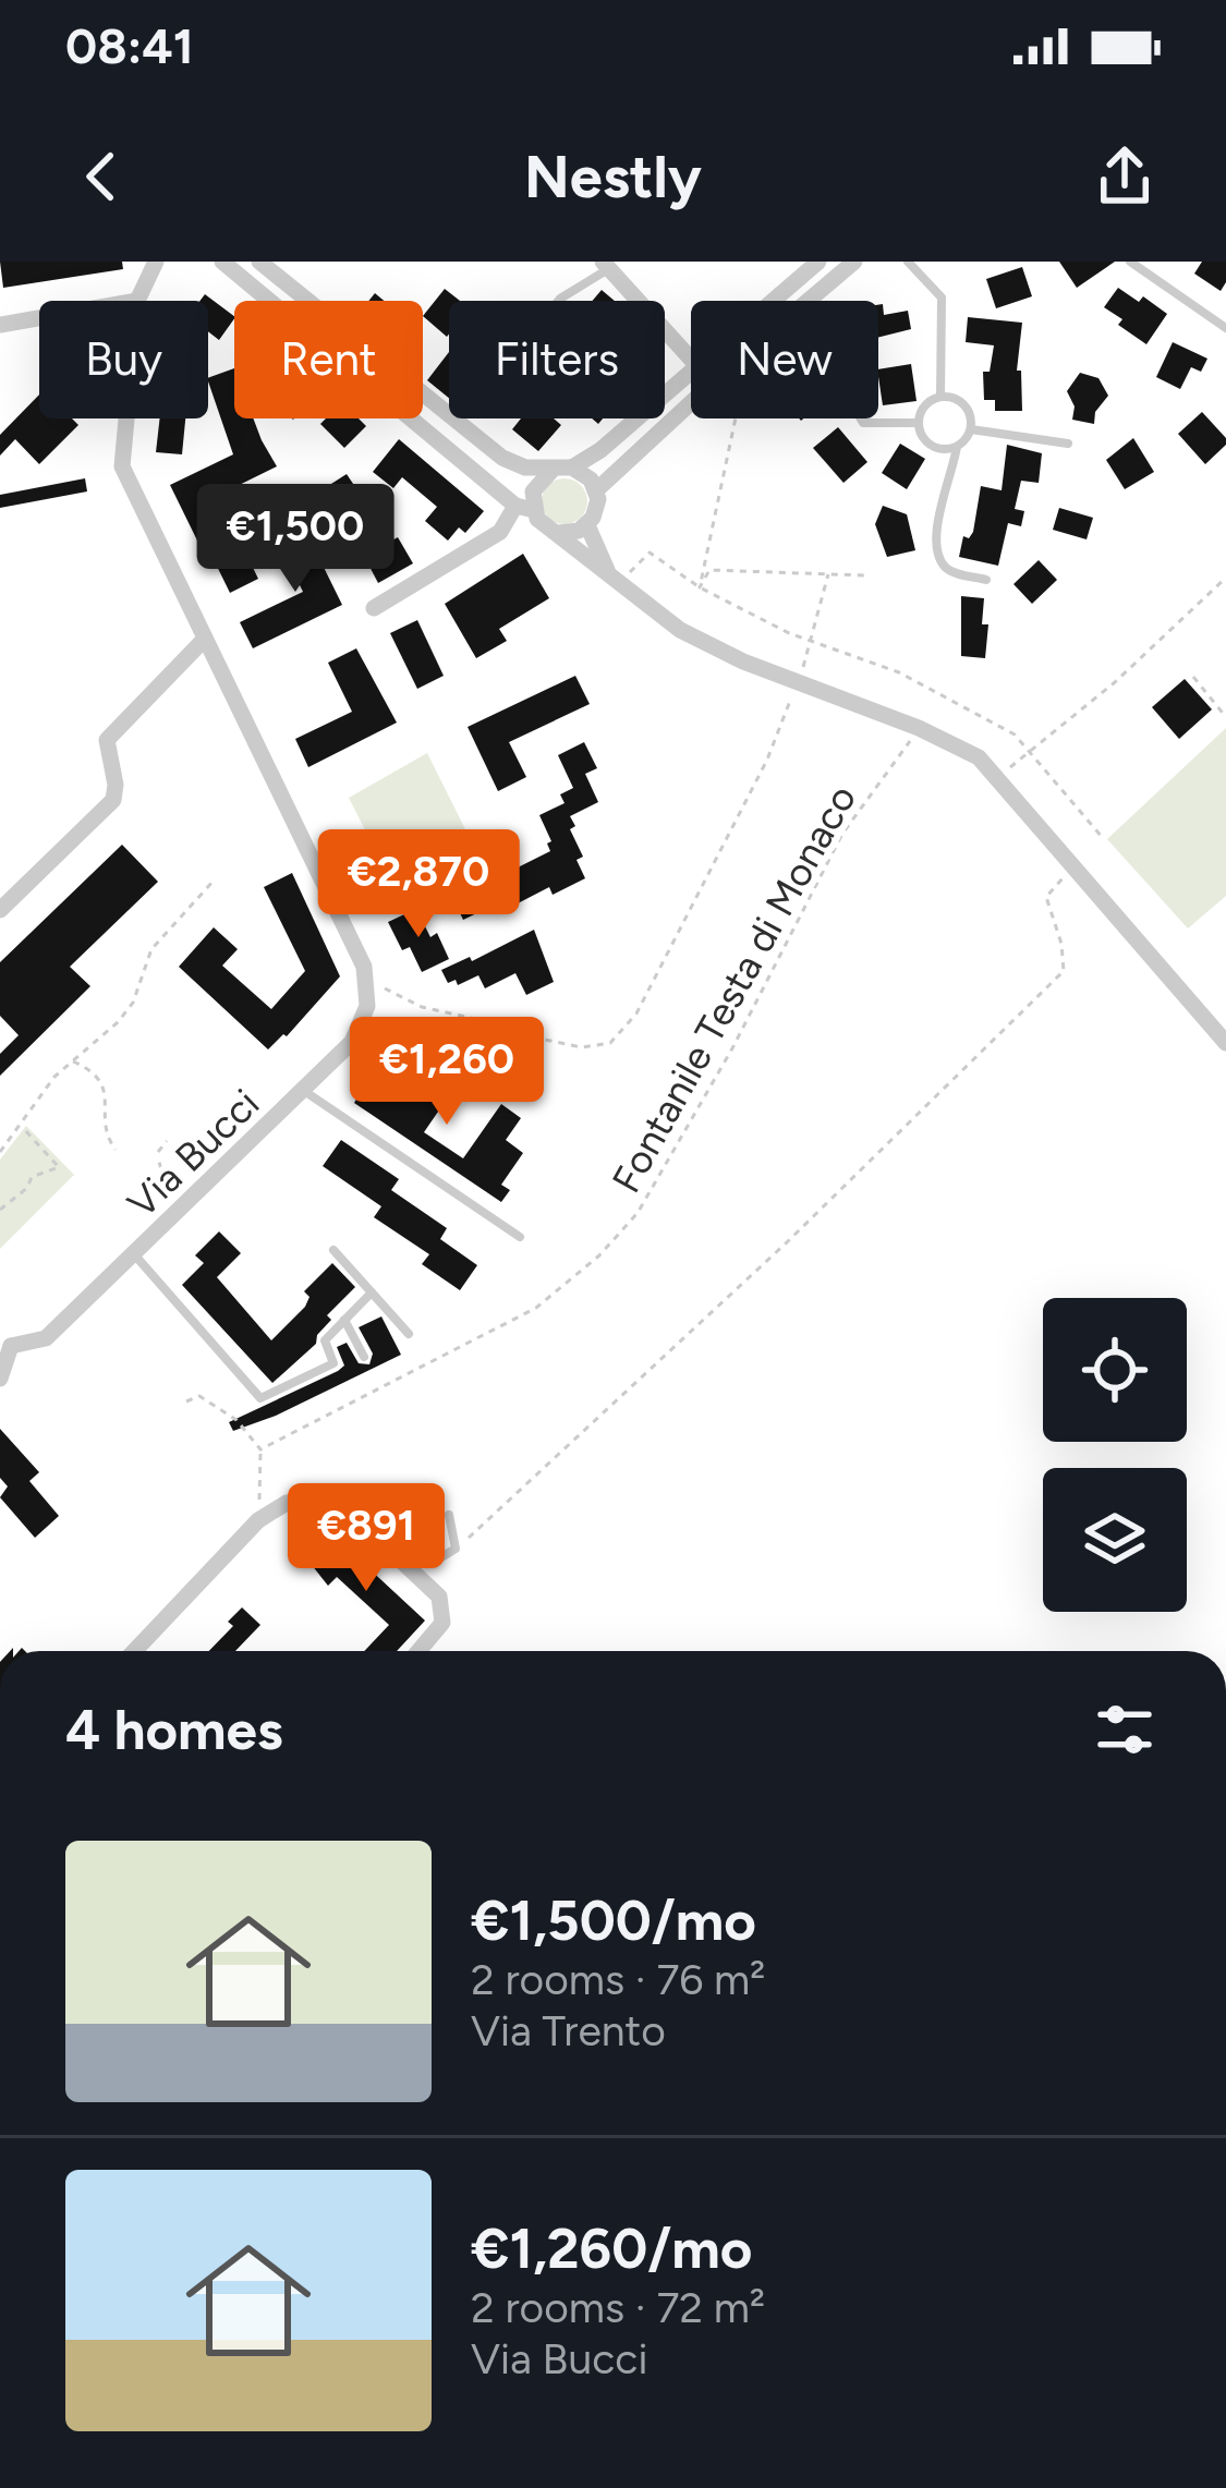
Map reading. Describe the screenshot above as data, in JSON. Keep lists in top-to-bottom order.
{
  "streets": {
    "street": ["Via Bucci"],
    "path": ["Fontanile Testa di Monaco"]
  },
  "page": {
    "status": "08:41",
    "header": "Nestly",
    "chip": [
      "Buy",
      "Rent",
      "Filters",
      "New"
    ],
    "price": [
      "€1,500",
      "€2,870",
      "€1,260",
      "€891"
    ],
    "heading": "4 homes",
    "list": [
      {
        "name": "€1,500/mo",
        "note": "2 rooms · 76 m² · Via Trento"
      },
      {
        "name": "€1,260/mo",
        "note": "2 rooms · 72 m² · Via Bucci"
      }
    ]
  }
}
